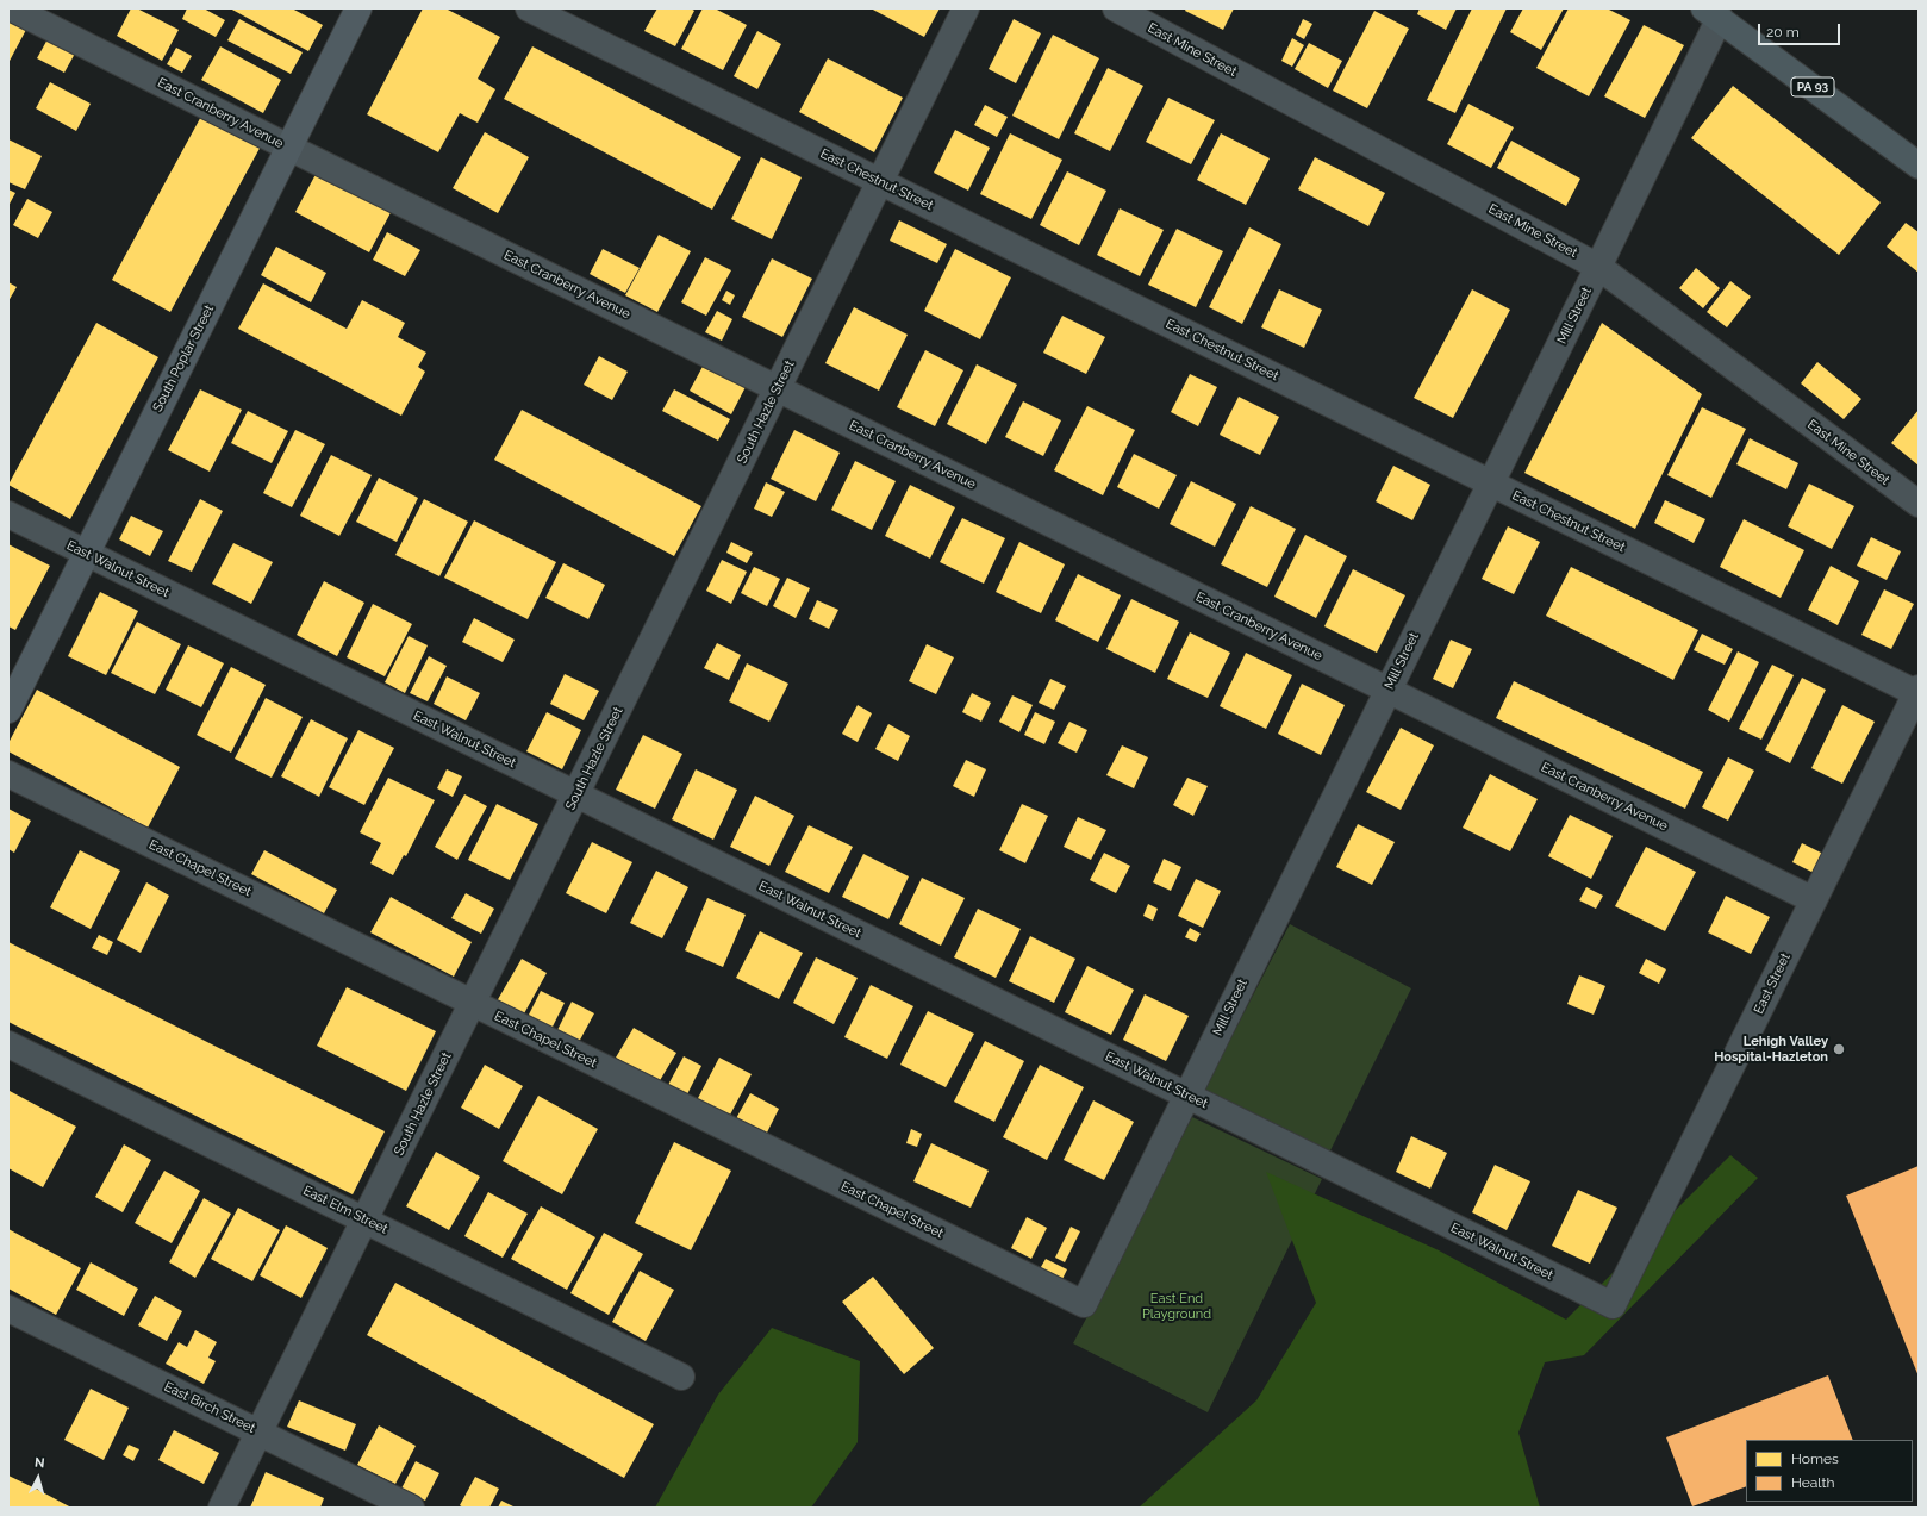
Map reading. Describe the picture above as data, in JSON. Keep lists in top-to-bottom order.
{
  "streets": {
    "highway": ["PA 93"],
    "main road": ["South Poplar Street"],
    "street": [
      "East Mine Street",
      "East Cranberry Avenue",
      "East Chestnut Street",
      "Mill Street",
      "South Hazle Street",
      "East Walnut Street",
      "East Chapel Street",
      "East Street",
      "East Elm Street",
      "East Birch Street"
    ]
  },
  "crossings": [
    ["East Mine Street", "Mill Street"],
    ["PA 93", "Mill Street"],
    ["East Cranberry Avenue", "Mill Street"],
    ["East Cranberry Avenue", "South Poplar Street"],
    ["East Cranberry Avenue", "South Hazle Street"],
    ["East Cranberry Avenue", "East Street"],
    ["East Chestnut Street", "Mill Street"],
    ["East Chestnut Street", "South Hazle Street"],
    ["East Chestnut Street", "East Street"],
    ["Mill Street", "East Walnut Street"],
    ["Mill Street", "East Chapel Street"],
    ["South Poplar Street", "East Walnut Street"],
    ["South Hazle Street", "East Walnut Street"],
    ["South Hazle Street", "East Chapel Street"],
    ["South Hazle Street", "East Elm Street"],
    ["South Hazle Street", "East Birch Street"],
    ["East Walnut Street", "East Street"]
  ],
  "parks": ["East End Playground"],
  "places": ["Lehigh Valley Hospital-Hazleton"],
  "legend": ["Homes", "Health"],
  "scale_bar": "20 m",
  "north": "top"
}
